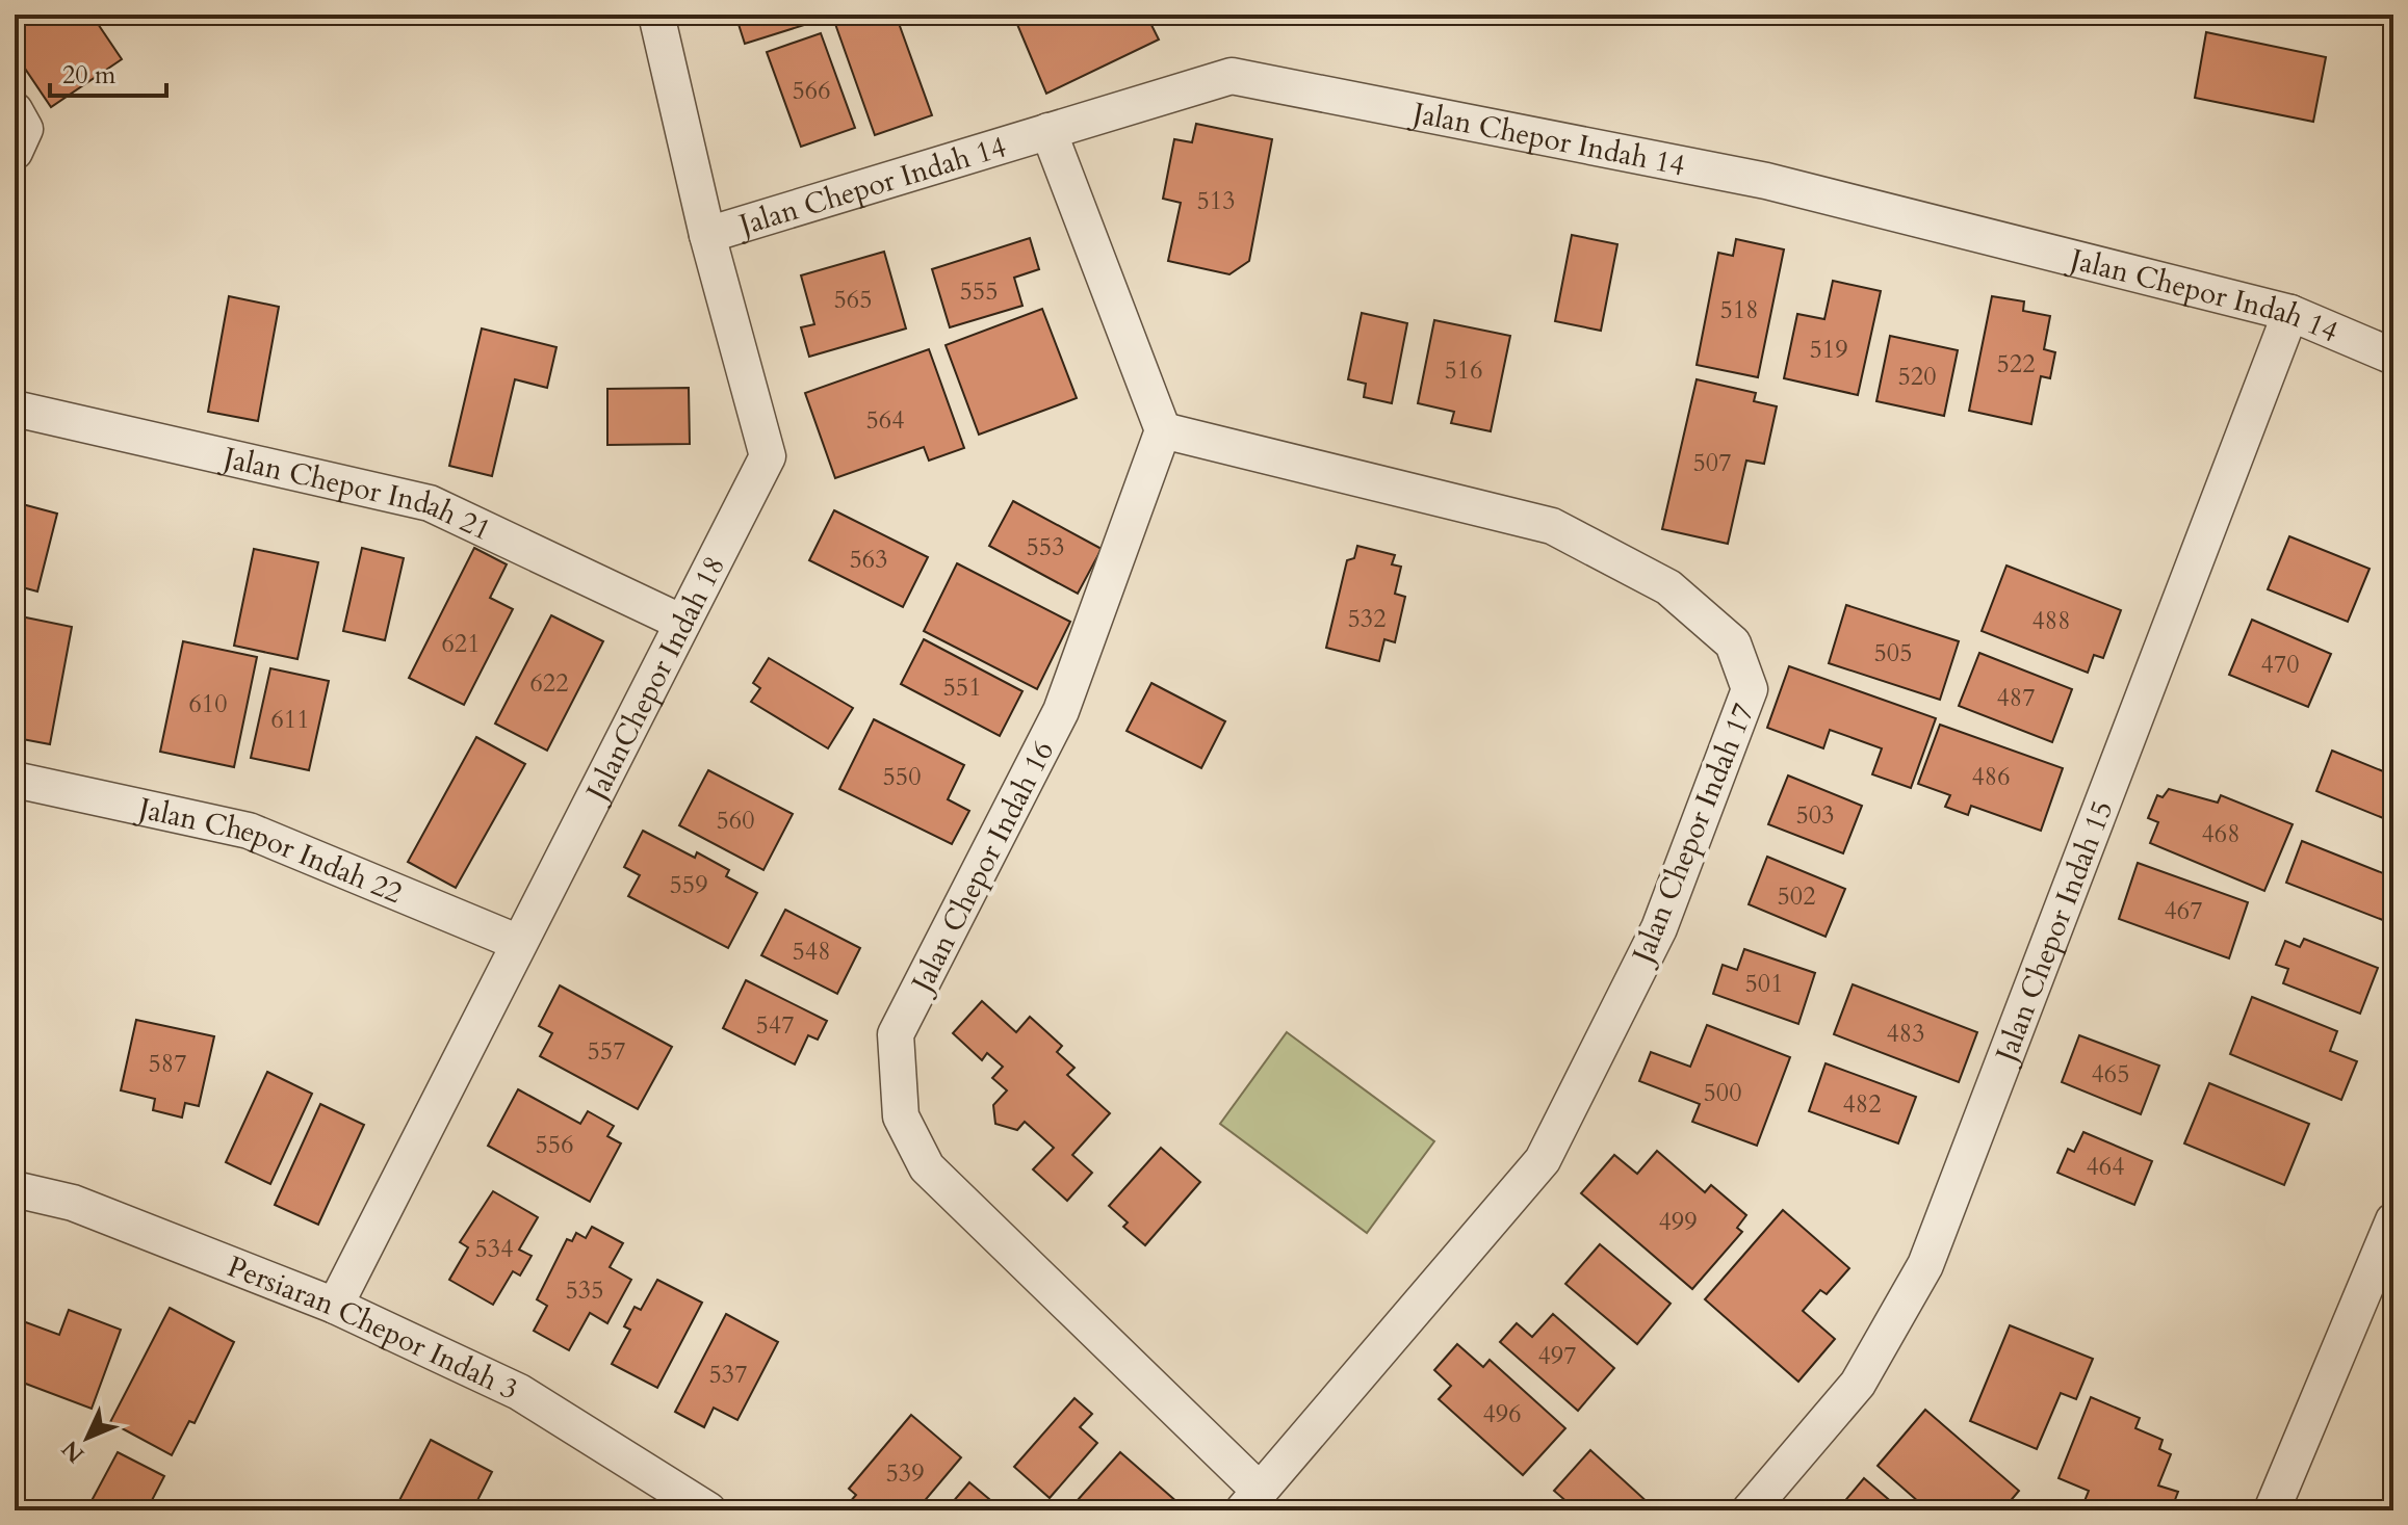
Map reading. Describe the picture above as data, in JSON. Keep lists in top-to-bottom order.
{
  "streets": {
    "street": [
      "Jalan Chepor Indah 14",
      "Jalan Chepor Indah 21",
      "JalanChepor Indah 18",
      "Jalan Chepor Indah 17",
      "Jalan Chepor Indah 22",
      "Jalan Chepor Indah 16",
      "Jalan Chepor Indah 15",
      "Persiaran Chepor Indah 3"
    ]
  },
  "crossings": [
    ["Jalan Chepor Indah 14", "JalanChepor Indah 18"],
    ["Jalan Chepor Indah 14", "Jalan Chepor Indah 15"],
    ["Jalan Chepor Indah 21", "JalanChepor Indah 18"],
    ["JalanChepor Indah 18", "Jalan Chepor Indah 22"],
    ["JalanChepor Indah 18", "Persiaran Chepor Indah 3"],
    ["Jalan Chepor Indah 17", "Jalan Chepor Indah 16"]
  ],
  "house_numbers": [
    "566",
    "513",
    "555",
    "565",
    "518",
    "519",
    "522",
    "516",
    "520",
    "564",
    "507",
    "553",
    "563",
    "532",
    "488",
    "621",
    "505",
    "470",
    "622",
    "551",
    "487",
    "610",
    "611",
    "550",
    "486",
    "503",
    "560",
    "468",
    "559",
    "502",
    "467",
    "548",
    "501",
    "547",
    "483",
    "557",
    "587",
    "465",
    "500",
    "482",
    "556",
    "464",
    "499",
    "534",
    "535",
    "497",
    "537",
    "496",
    "539"
  ],
  "scale_bar": "20 m",
  "north": "bottom left"
}
